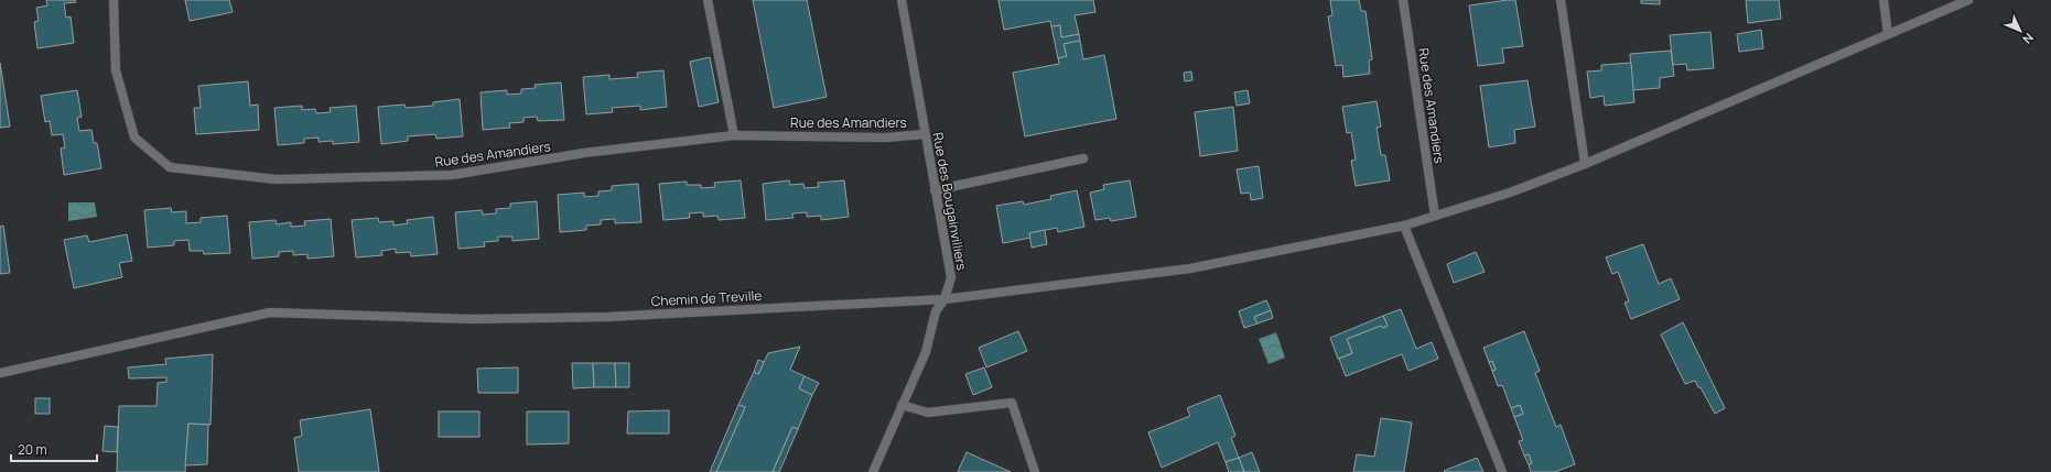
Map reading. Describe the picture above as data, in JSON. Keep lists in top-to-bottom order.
{
  "streets": {
    "street": ["Rue des Amandiers", "Rue des Bougainvilliers", "Chemin de Treville"]
  },
  "crossings": [
    ["Rue des Amandiers", "Rue des Bougainvilliers"],
    ["Rue des Amandiers", "Chemin de Treville"],
    ["Rue des Bougainvilliers", "Chemin de Treville"]
  ],
  "scale_bar": "20 m",
  "north": "bottom right"
}
